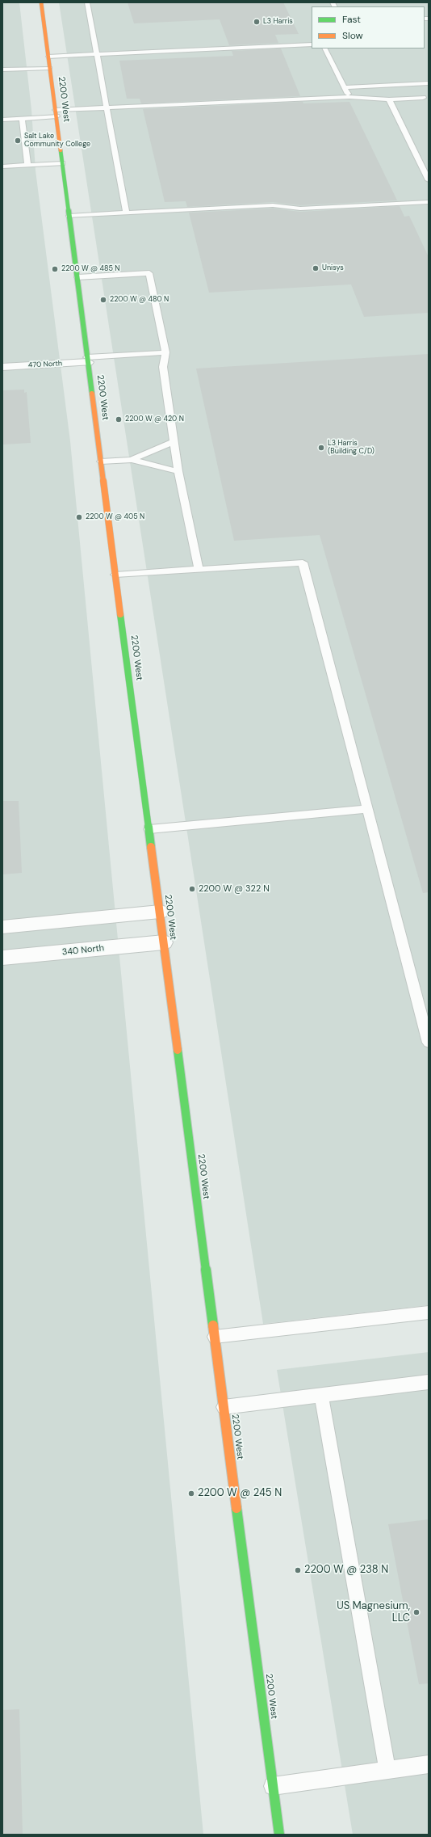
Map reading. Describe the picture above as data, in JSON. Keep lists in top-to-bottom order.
{
  "streets": {
    "street": ["2200 West", "470 North", "340 North"]
  },
  "crossings": [
    ["2200 West", "470 North"],
    ["2200 West", "340 North"]
  ],
  "places": [
    "L3 Harris",
    "Salt Lake Community College",
    "Unisys",
    "2200 W @ 485 N",
    "2200 W @ 480 N",
    "2200 W @ 420 N",
    "L3 Harris (Building C/D)",
    "2200 W @ 405 N",
    "2200 W @ 322 N",
    "2200 W @ 245 N",
    "2200 W @ 238 N",
    "US Magnesium, LLC"
  ],
  "legend": ["Fast", "Slow"]
}
